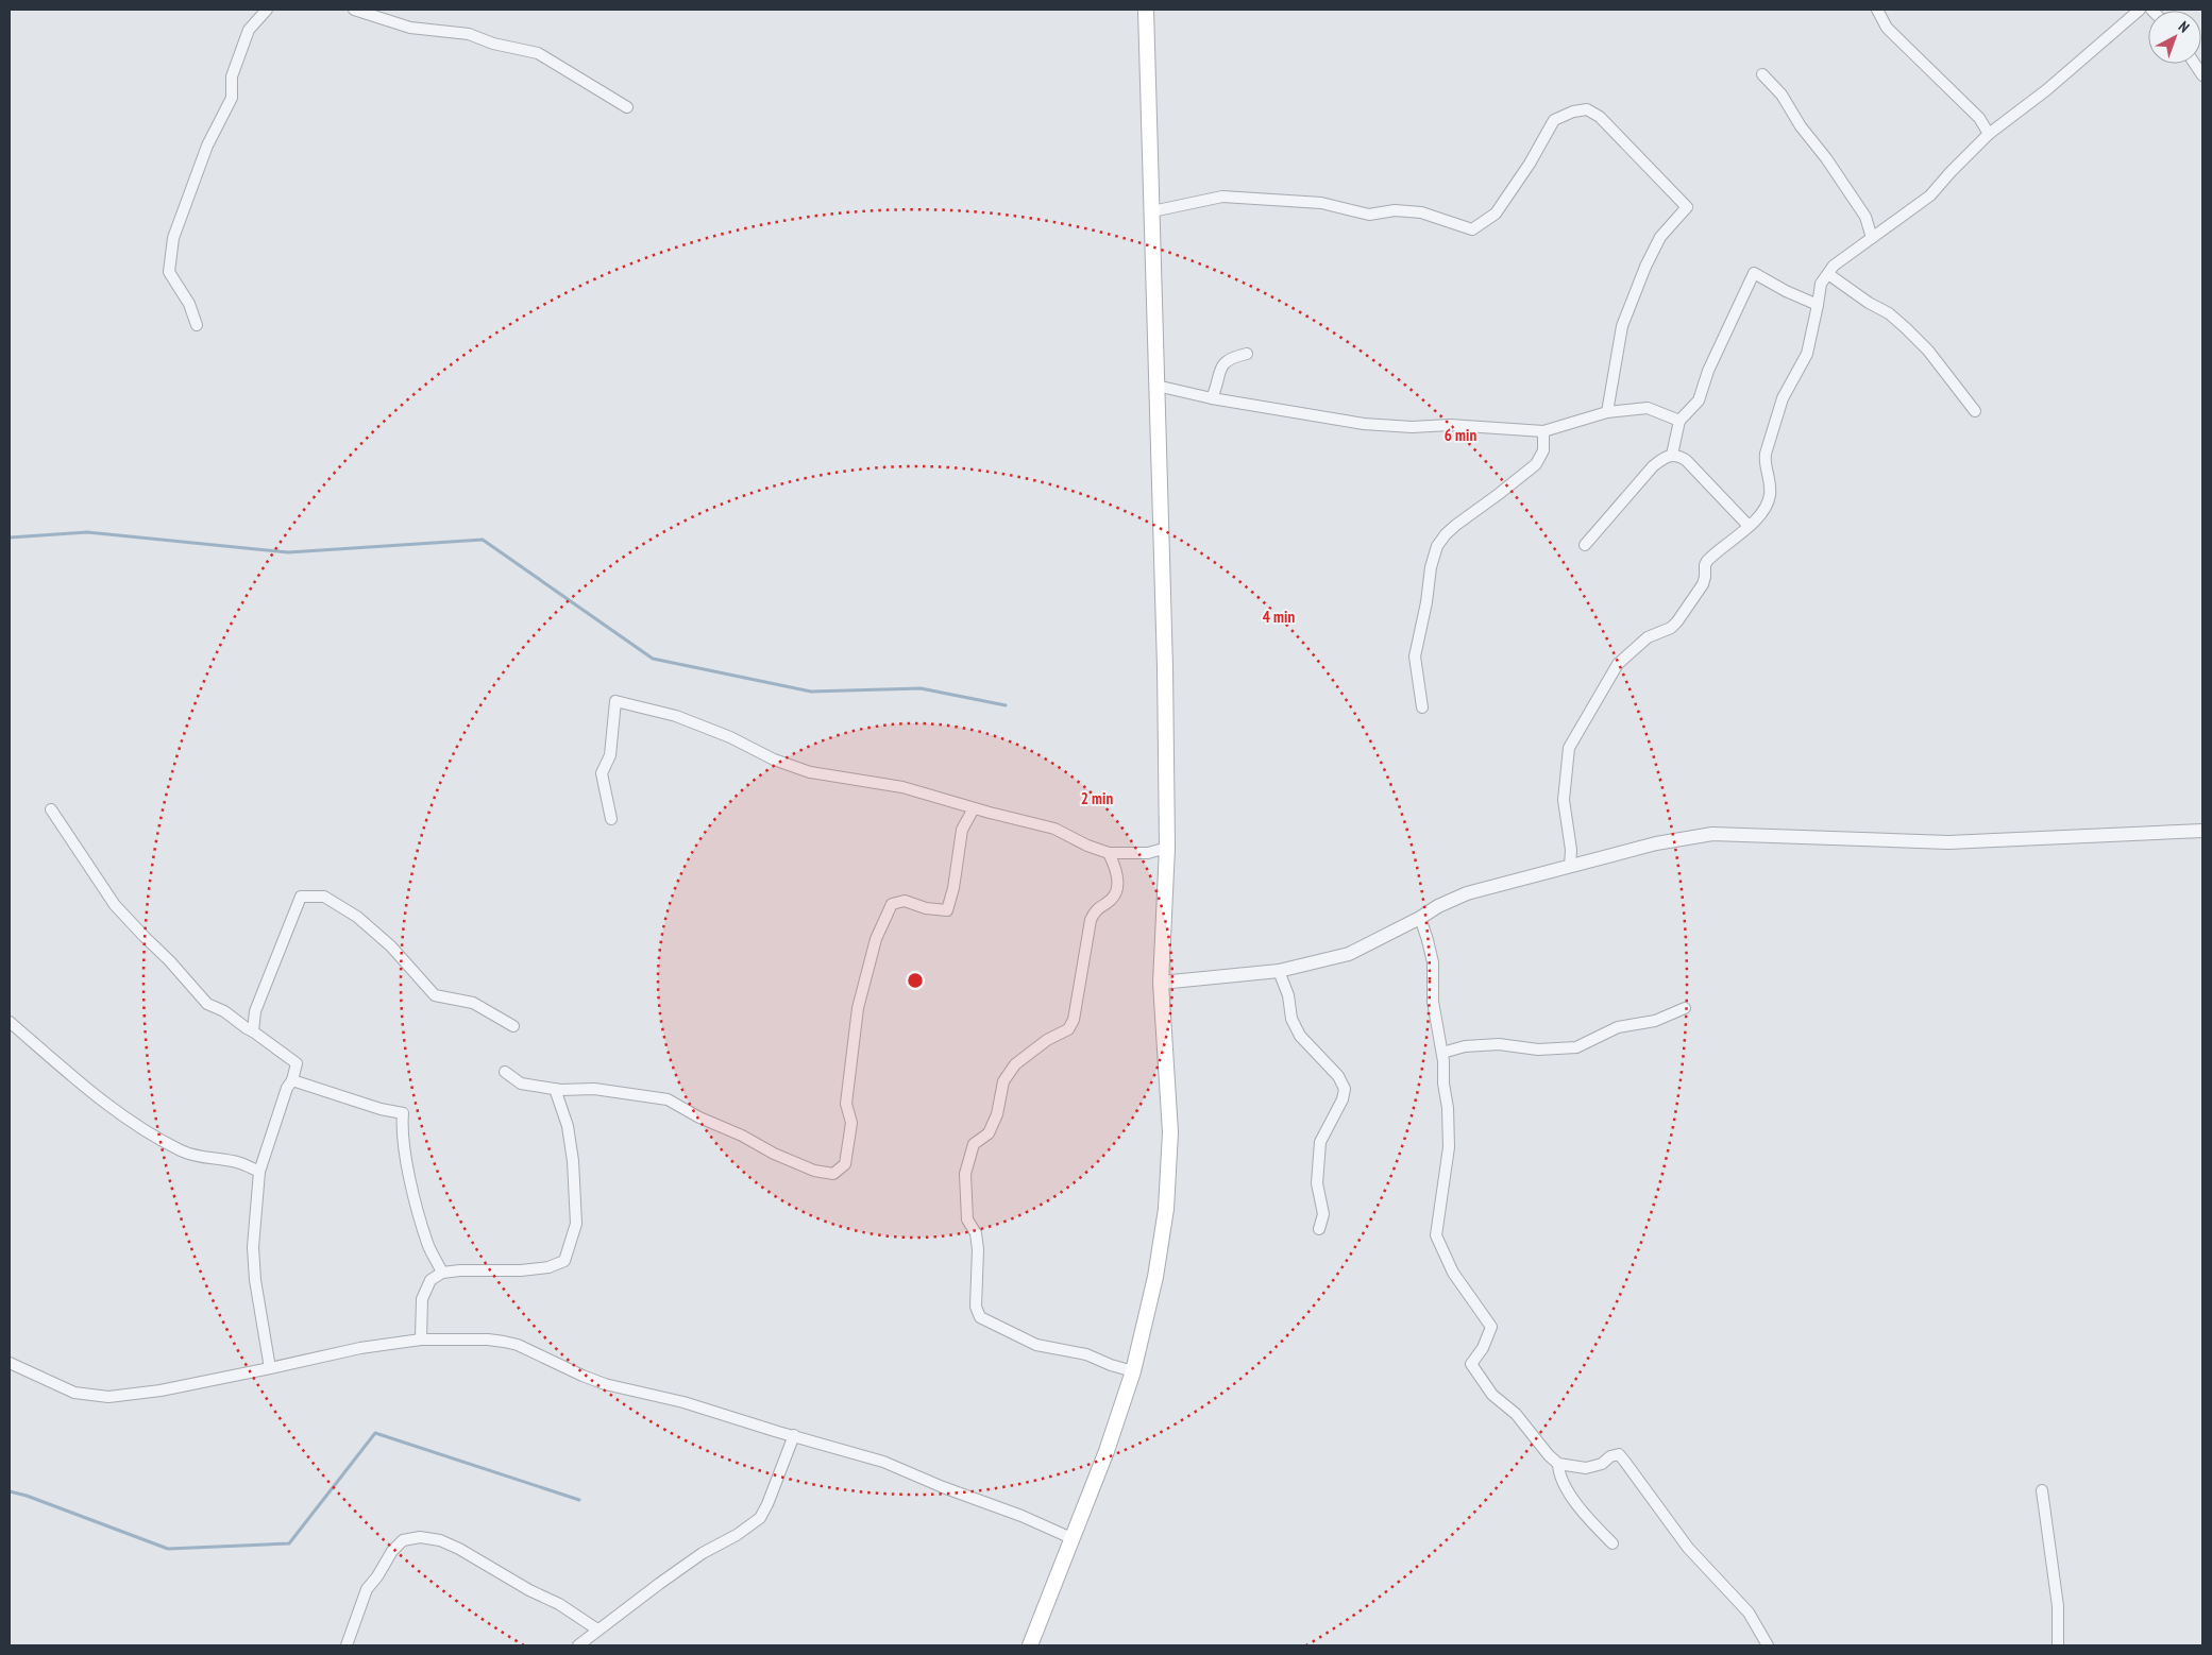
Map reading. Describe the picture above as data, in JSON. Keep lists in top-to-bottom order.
{
  "north": "top right",
  "rings": ["6 min", "4 min", "2 min"]
}
